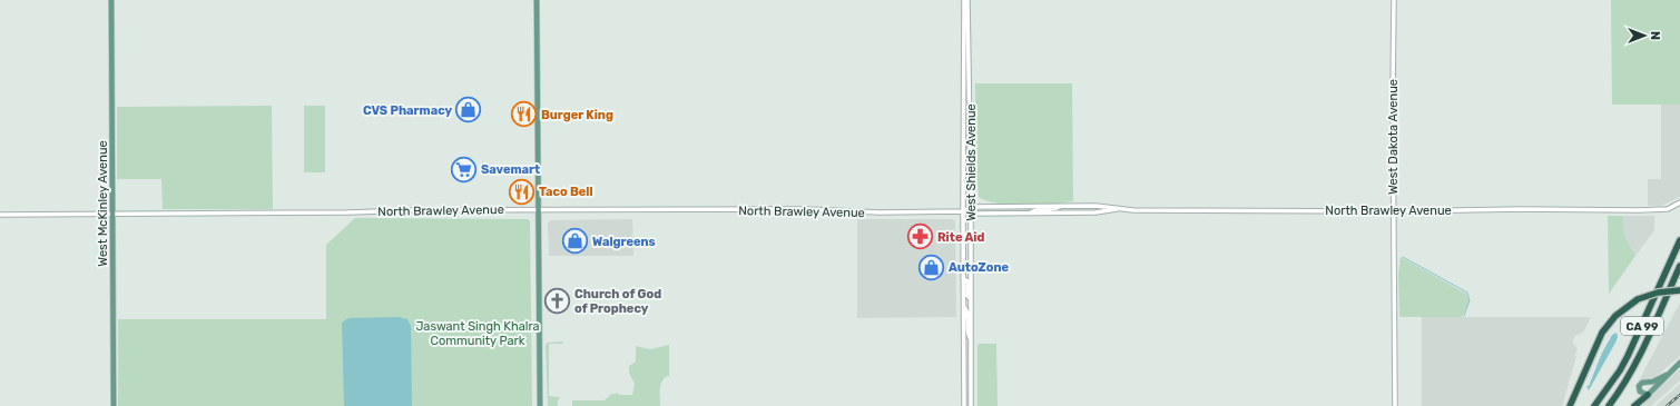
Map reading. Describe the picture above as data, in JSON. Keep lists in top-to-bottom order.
{
  "streets": {
    "highway": ["CA 99"],
    "main road": ["West McKinley Avenue"],
    "street": ["West Dakota Avenue", "West Shields Avenue", "North Brawley Avenue"]
  },
  "crossings": [
    ["West Dakota Avenue", "North Brawley Avenue"],
    ["West Shields Avenue", "North Brawley Avenue"],
    ["West McKinley Avenue", "North Brawley Avenue"]
  ],
  "parks": ["Jaswant Singh Khalra Community Park"],
  "places": {
    "shop": ["CVS Pharmacy", "Walgreens", "AutoZone"],
    "restaurant": ["Burger King", "Taco Bell"],
    "supermarket": ["Savemart"],
    "pharmacy": ["Rite Aid"],
    "church": ["Church of God of Prophecy"]
  },
  "north": "right"
}
